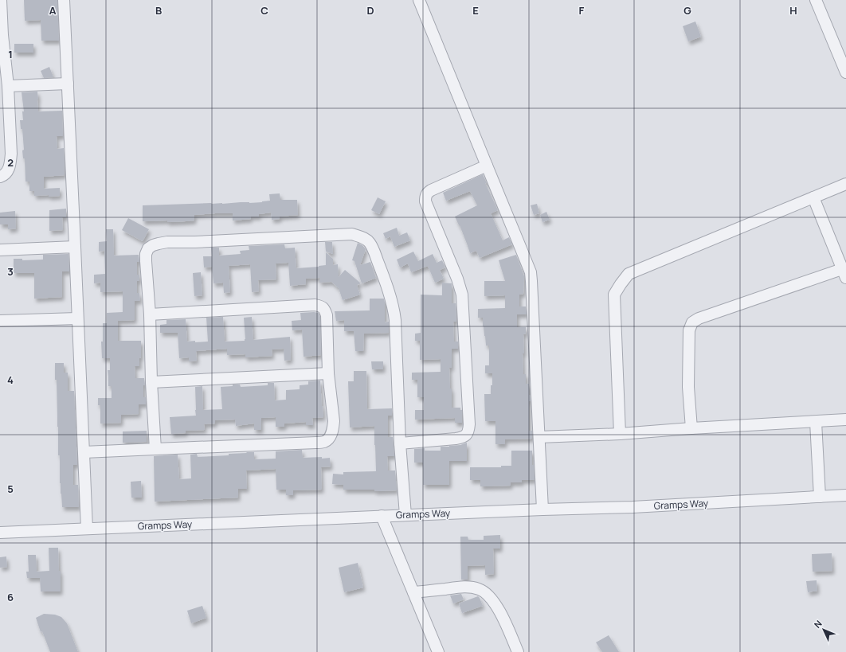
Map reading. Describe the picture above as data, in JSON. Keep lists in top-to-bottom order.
{
  "streets": {
    "street": ["Gramps Way"]
  },
  "north": "top left",
  "grid": {
    "columns": [
      "A",
      "B",
      "C",
      "D",
      "E",
      "F",
      "G",
      "H"
    ],
    "rows": [
      "1",
      "2",
      "3",
      "4",
      "5",
      "6"
    ]
  }
}
